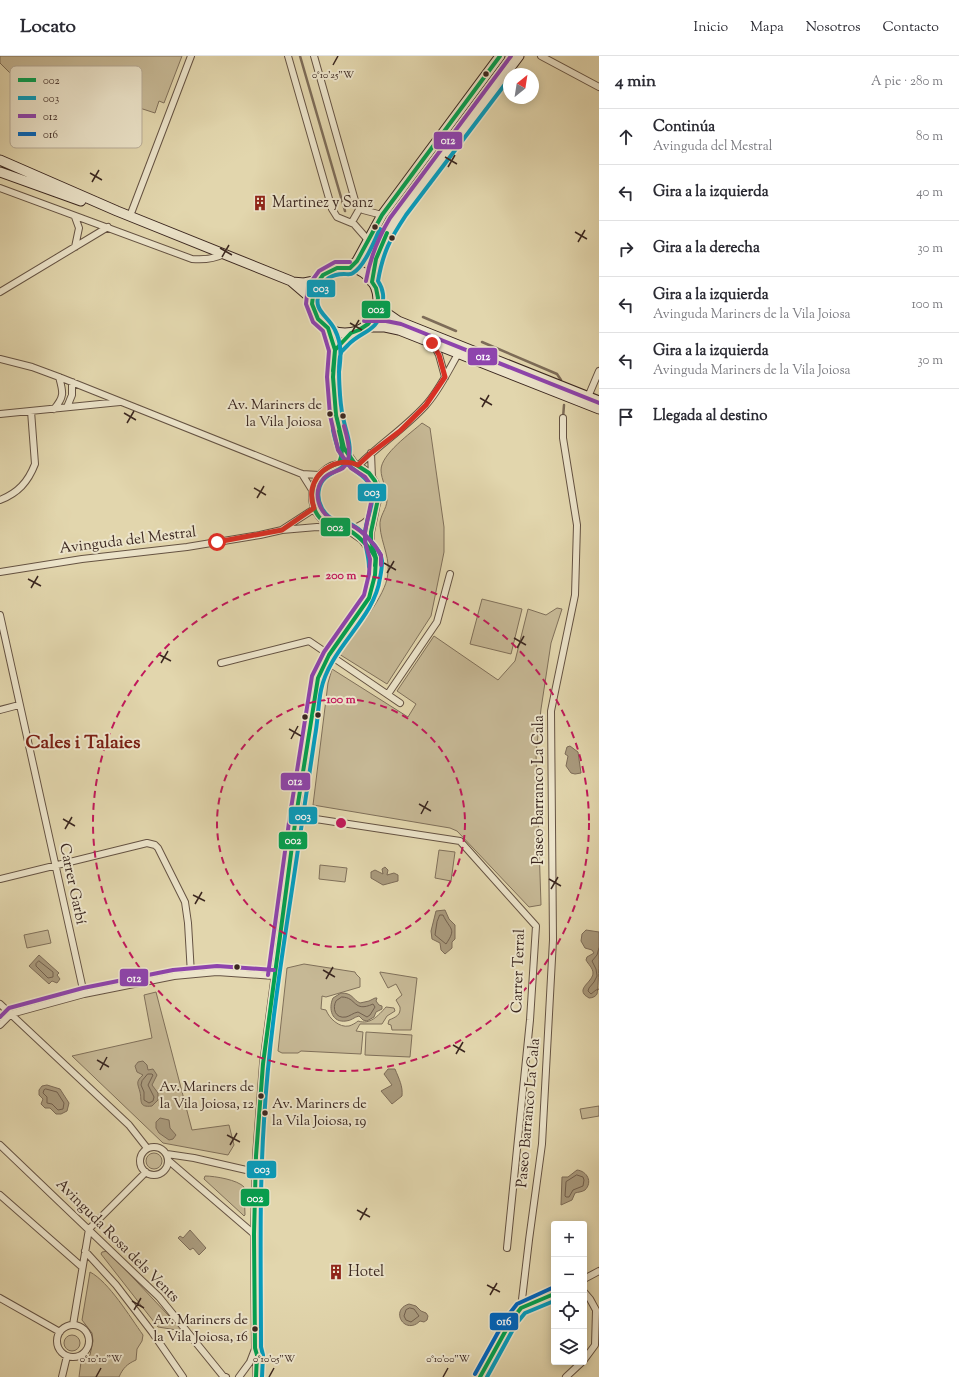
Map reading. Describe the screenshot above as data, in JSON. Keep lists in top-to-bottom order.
{
  "streets": {
    "street": [
      "Avinguda del Mestral",
      "Paseo Barranco La Cala",
      "Carrer Garbí",
      "Carrer Terral",
      "Avinguda Rosa dels Vents"
    ]
  },
  "districts": ["Cales i Talaies"],
  "places": {
    "building": ["Martinez y Sanz", "Hotel"],
    "other": [
      "Av. Mariners de la Vila Joiosa",
      "Av. Mariners de la Vila Joiosa, 12",
      "Av. Mariners de la Vila Joiosa, 19",
      "Av. Mariners de la Vila Joiosa, 16"
    ]
  },
  "lines": [
    "transit line 002",
    "transit line 012",
    "transit line 003",
    "transit line 016"
  ],
  "legend": [
    "002",
    "003",
    "012",
    "016"
  ],
  "north": "top right",
  "page": {
    "header": "Locato",
    "nav": [
      "Inicio",
      "Mapa",
      "Nosotros",
      "Contacto"
    ],
    "heading": ["4 min", "A pie · 280 m"],
    "list": [
      ["Continúa", "Avinguda del Mestral", "80 m"],
      ["Gira a la izquierda", "40 m"],
      ["Gira a la derecha", "30 m"],
      ["Gira a la izquierda", "Avinguda Mariners de la Vila Joiosa", "100 m"],
      ["Gira a la izquierda", "Avinguda Mariners de la Vila Joiosa", "30 m"],
      "Llegada al destino"
    ],
    "map_buttons": ["+", "−"]
  },
  "coordinates": [
    "0°10'25\"W",
    "0°10'10\"W",
    "0°10'05\"W",
    "0°10'00\"W"
  ],
  "rings": ["200 m", "100 m"]
}
